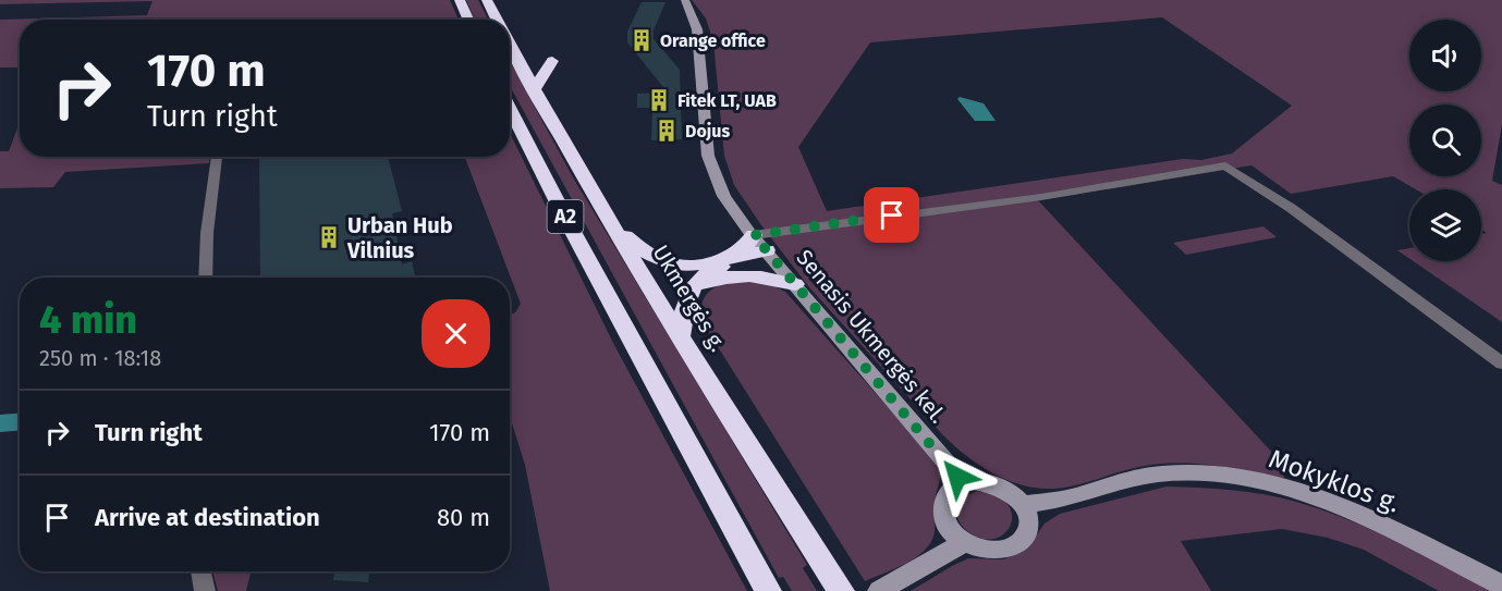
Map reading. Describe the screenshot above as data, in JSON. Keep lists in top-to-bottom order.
{
  "streets": {
    "highway": ["A2", "Ukmergės g."],
    "main road": ["Senasis Ukmergės kel.", "Mokyklos g."]
  },
  "crossings": [
    ["Senasis Ukmergės kel.", "Mokyklos g."]
  ],
  "places": {
    "building": [
      "Orange office",
      "Fitek LT, UAB",
      "Dojus",
      "Urban Hub Vilnius"
    ]
  },
  "page": {
    "turn": ["170 m", "Turn right"],
    "heading": ["4 min", "250 m · 18:18"],
    "list": [
      {
        "name": "Turn right",
        "value": "170 m"
      },
      {
        "name": "Arrive at destination",
        "value": "80 m"
      }
    ]
  }
}
